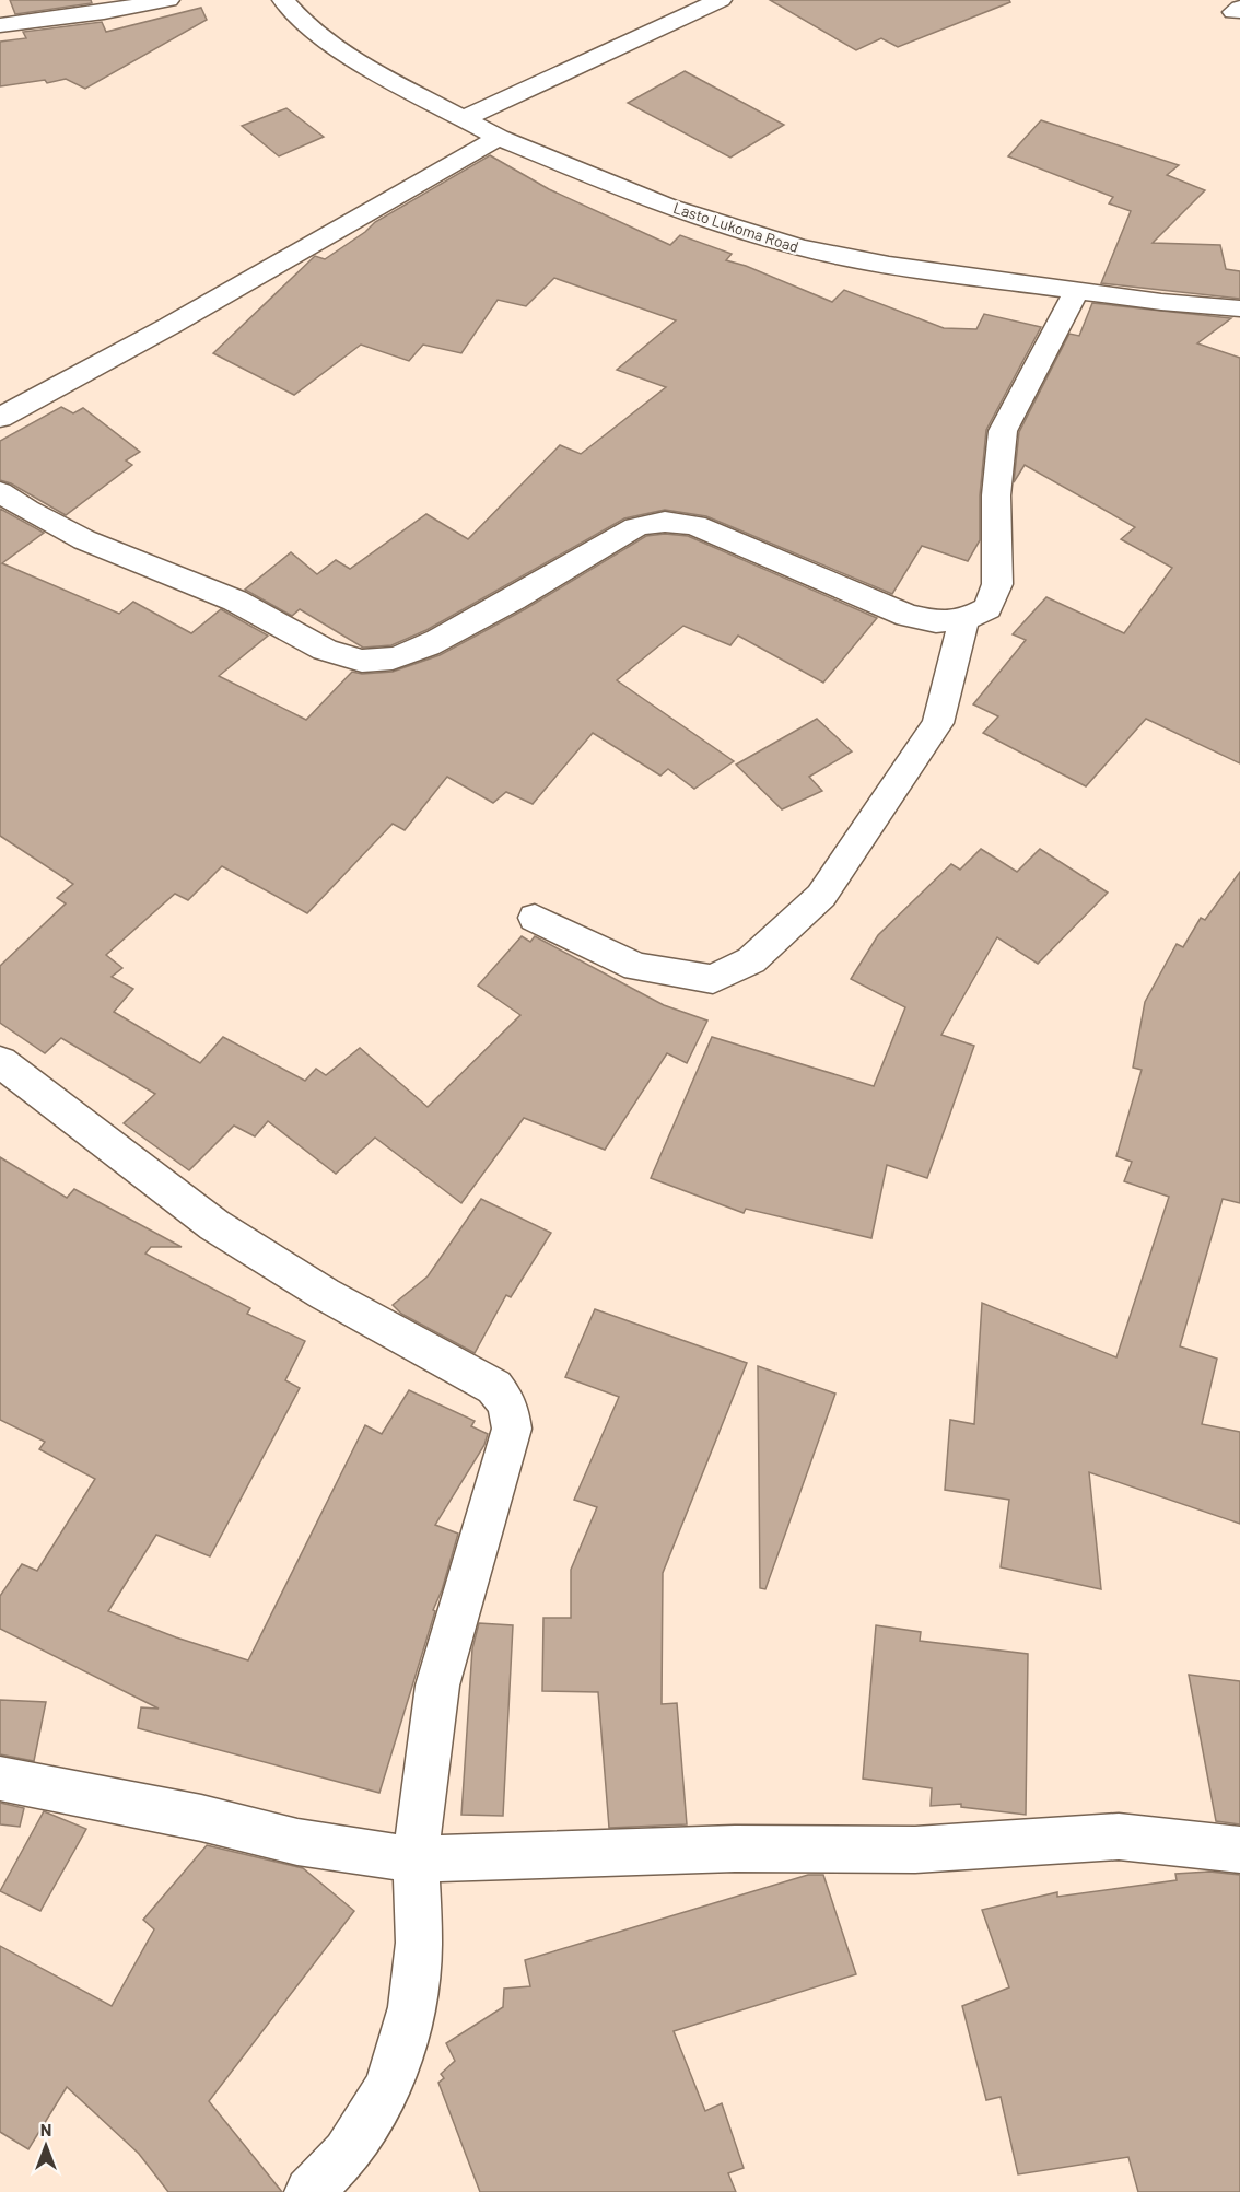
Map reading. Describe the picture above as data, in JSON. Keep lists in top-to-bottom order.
{
  "streets": {
    "street": ["Lasto Lukoma Road"]
  },
  "north": "top"
}
